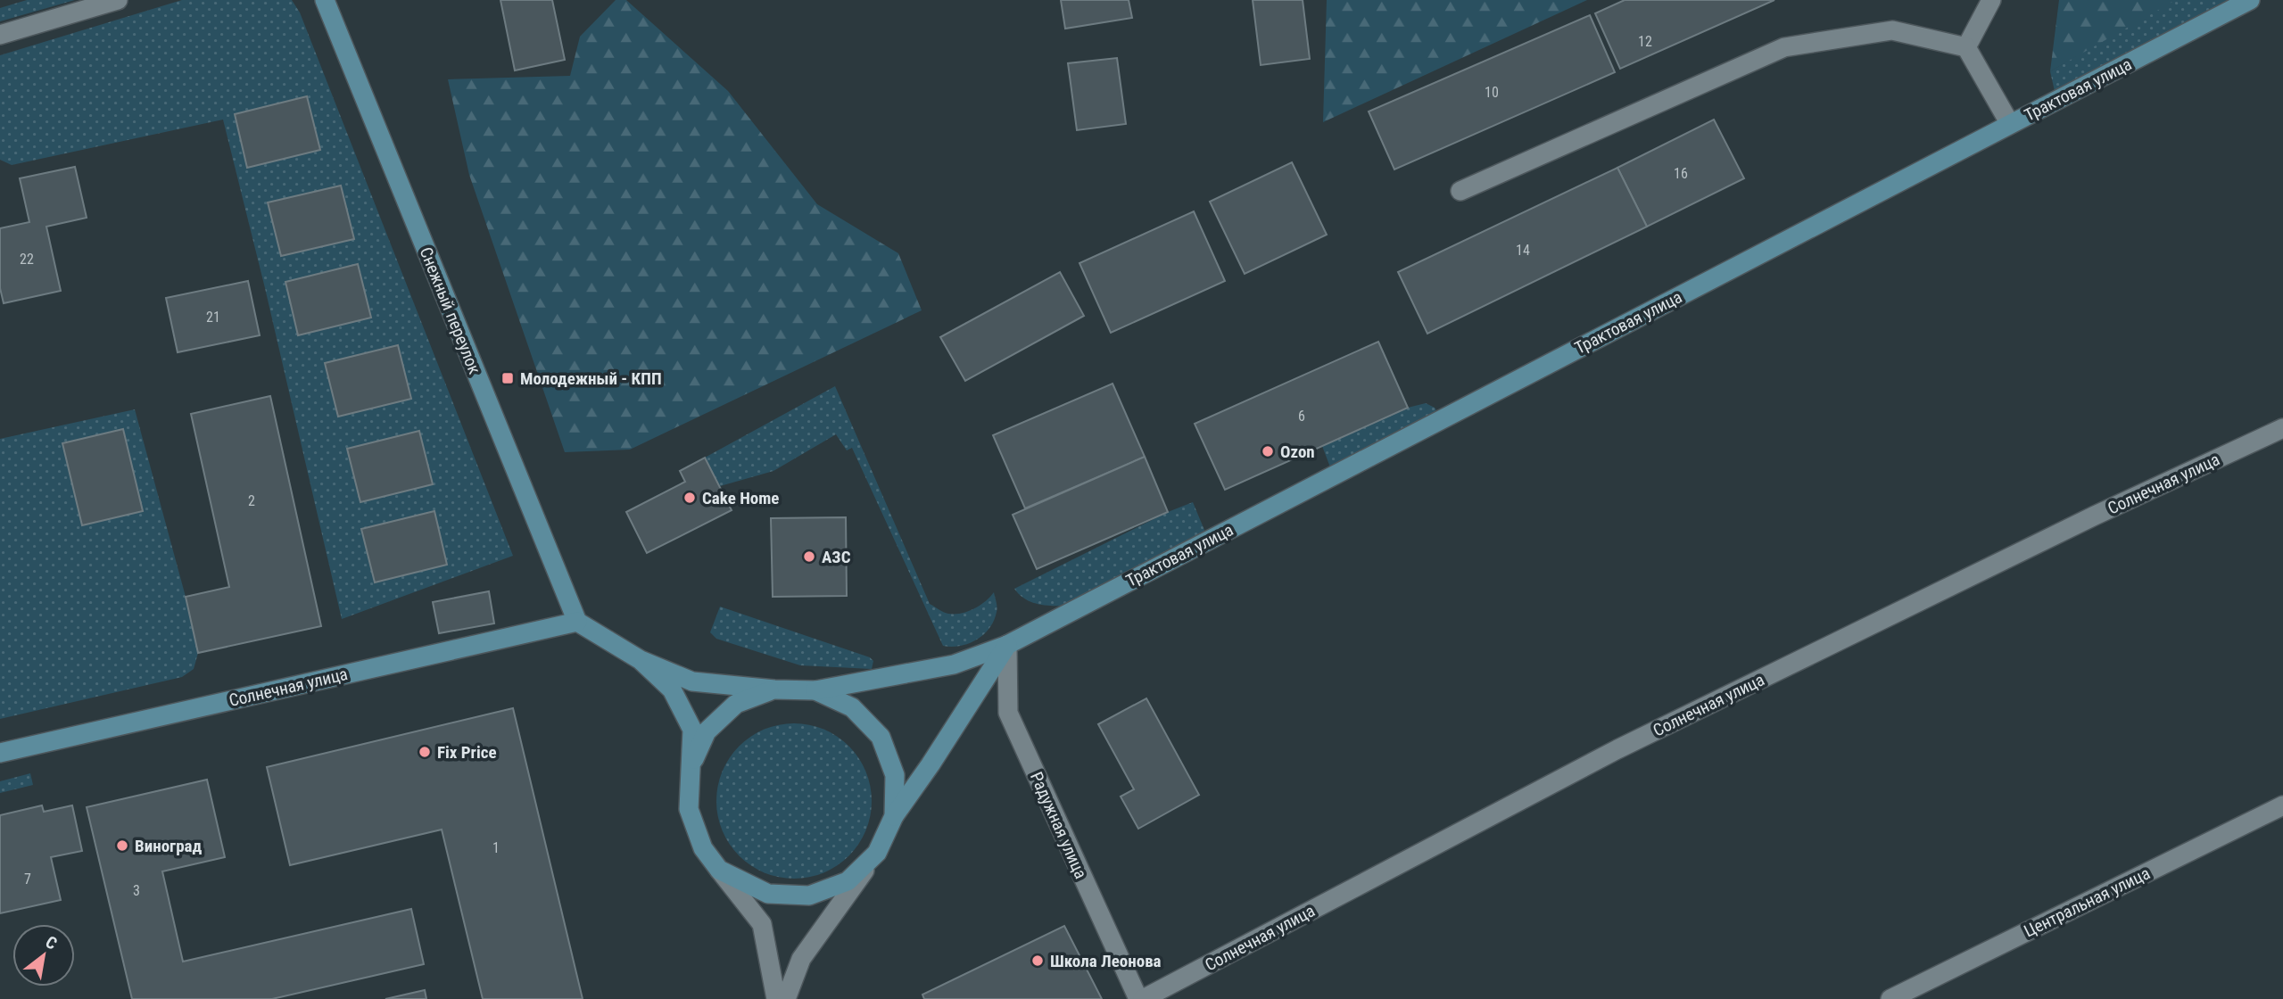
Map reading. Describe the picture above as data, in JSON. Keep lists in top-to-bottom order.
{
  "streets": {
    "street": [
      "Трактовая улица",
      "Снежный переулок",
      "Солнечная улица",
      "Радужная улица",
      "Центральная улица"
    ]
  },
  "crossings": [
    ["Трактовая улица", "Радужная улица"],
    ["Снежный переулок", "Солнечная улица"],
    ["Солнечная улица", "Радужная улица"]
  ],
  "places": {
    "transit": ["Молодежный - КПП"],
    "other": [
      "Ozon",
      "Cake Home",
      "АЗС",
      "Fix Price",
      "Виноград",
      "Школа Леонова"
    ]
  },
  "house_numbers": [
    "12",
    "10",
    "16",
    "14",
    "22",
    "21",
    "6",
    "2",
    "1",
    "7",
    "3"
  ],
  "north": "top right"
}
